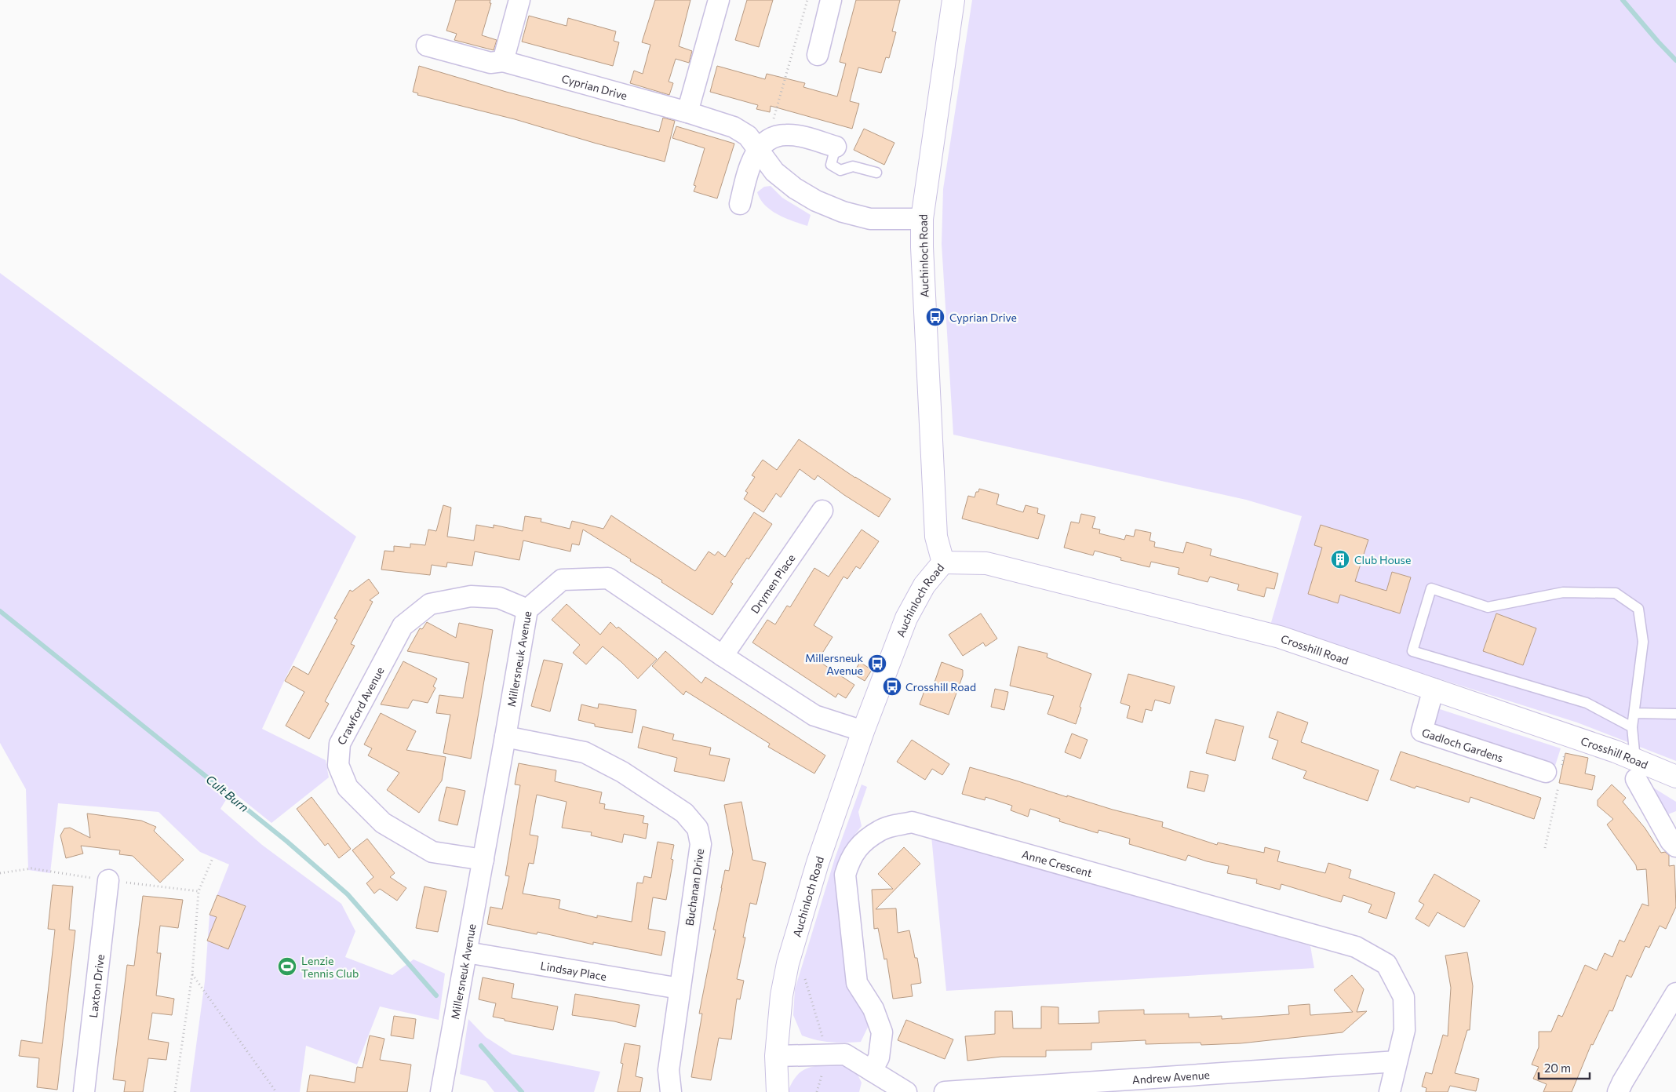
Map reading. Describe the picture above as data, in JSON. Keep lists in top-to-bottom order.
{
  "streets": {
    "main road": ["Auchinloch Road", "Crosshill Road"],
    "street": [
      "Cyprian Drive",
      "Drymen Place",
      "Millersneuk Avenue",
      "Crawford Avenue",
      "Gadloch Gardens",
      "Anne Crescent",
      "Buchanan Drive",
      "Lindsay Place",
      "Laxton Drive",
      "Andrew Avenue"
    ]
  },
  "crossings": [
    ["Cyprian Drive", "Auchinloch Road"],
    ["Auchinloch Road", "Crosshill Road"],
    ["Auchinloch Road", "Millersneuk Avenue"],
    ["Drymen Place", "Millersneuk Avenue"],
    ["Crosshill Road", "Gadloch Gardens"],
    ["Millersneuk Avenue", "Crawford Avenue"],
    ["Millersneuk Avenue", "Buchanan Drive"],
    ["Millersneuk Avenue", "Lindsay Place"],
    ["Anne Crescent", "Andrew Avenue"],
    ["Buchanan Drive", "Lindsay Place"]
  ],
  "water": ["Cult Burn"],
  "places": {
    "bus stop": ["Cyprian Drive", "Millersneuk Avenue", "Crosshill Road"],
    "building": ["Club House"],
    "sports": ["Lenzie Tennis Club"]
  },
  "scale_bar": "20 m"
}
